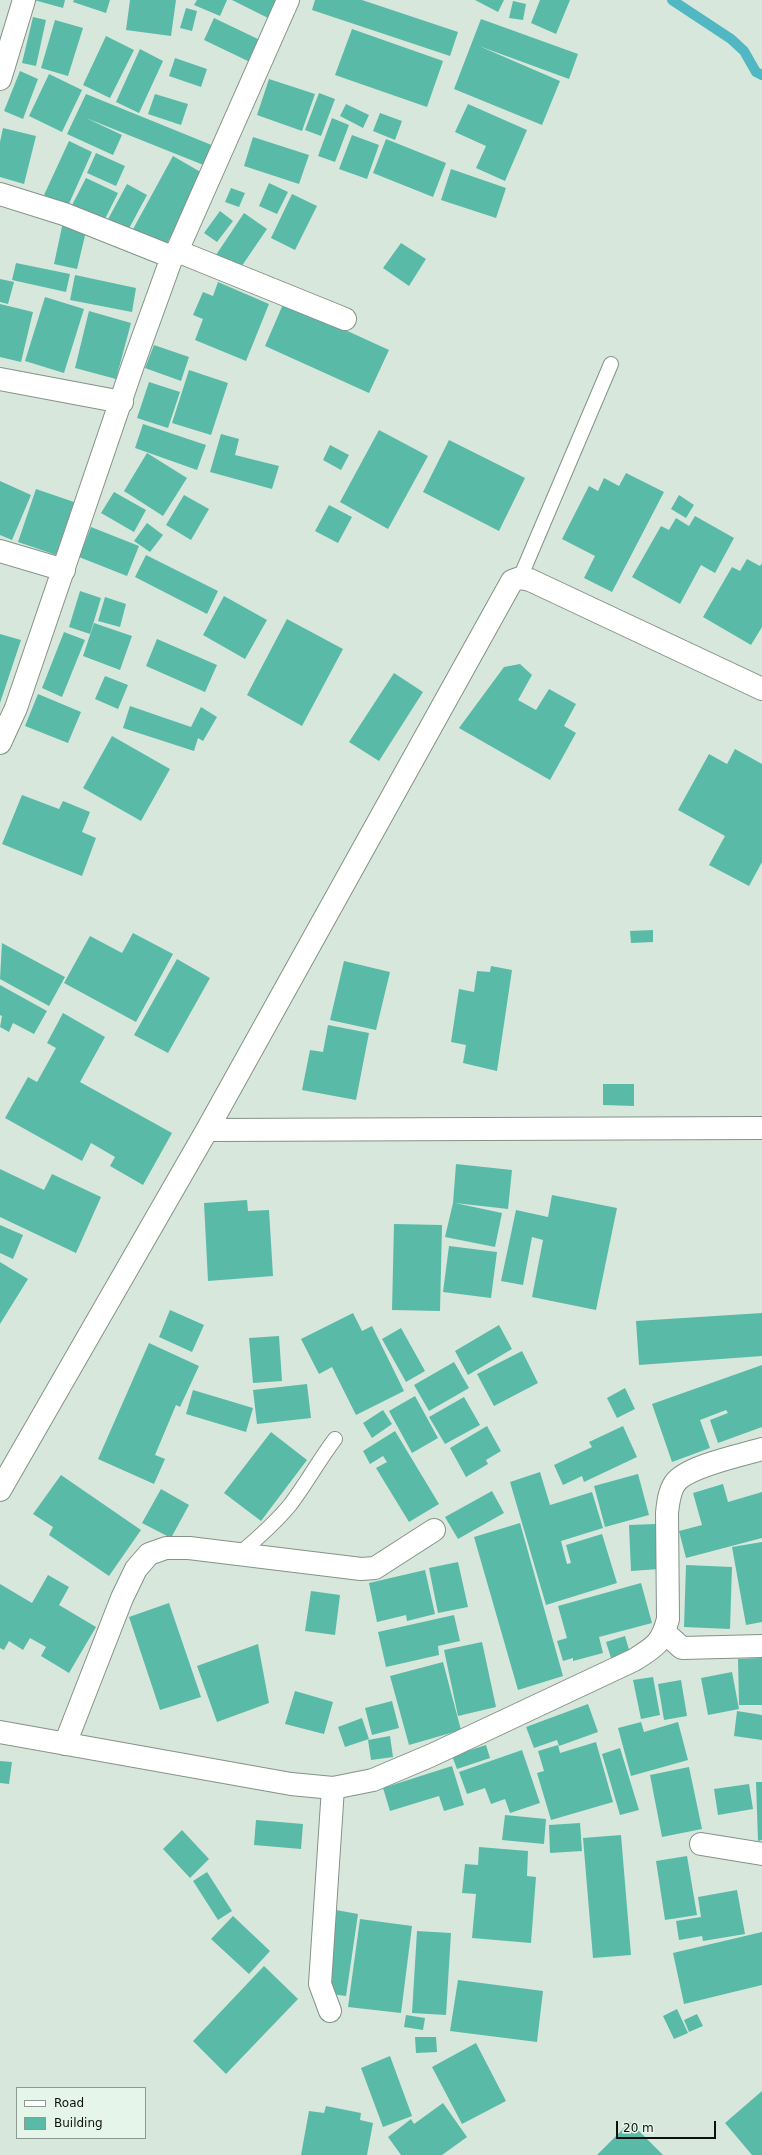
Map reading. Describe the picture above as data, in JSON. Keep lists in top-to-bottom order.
{
  "legend": ["Road", "Building"],
  "scale_bar": "20 m"
}
